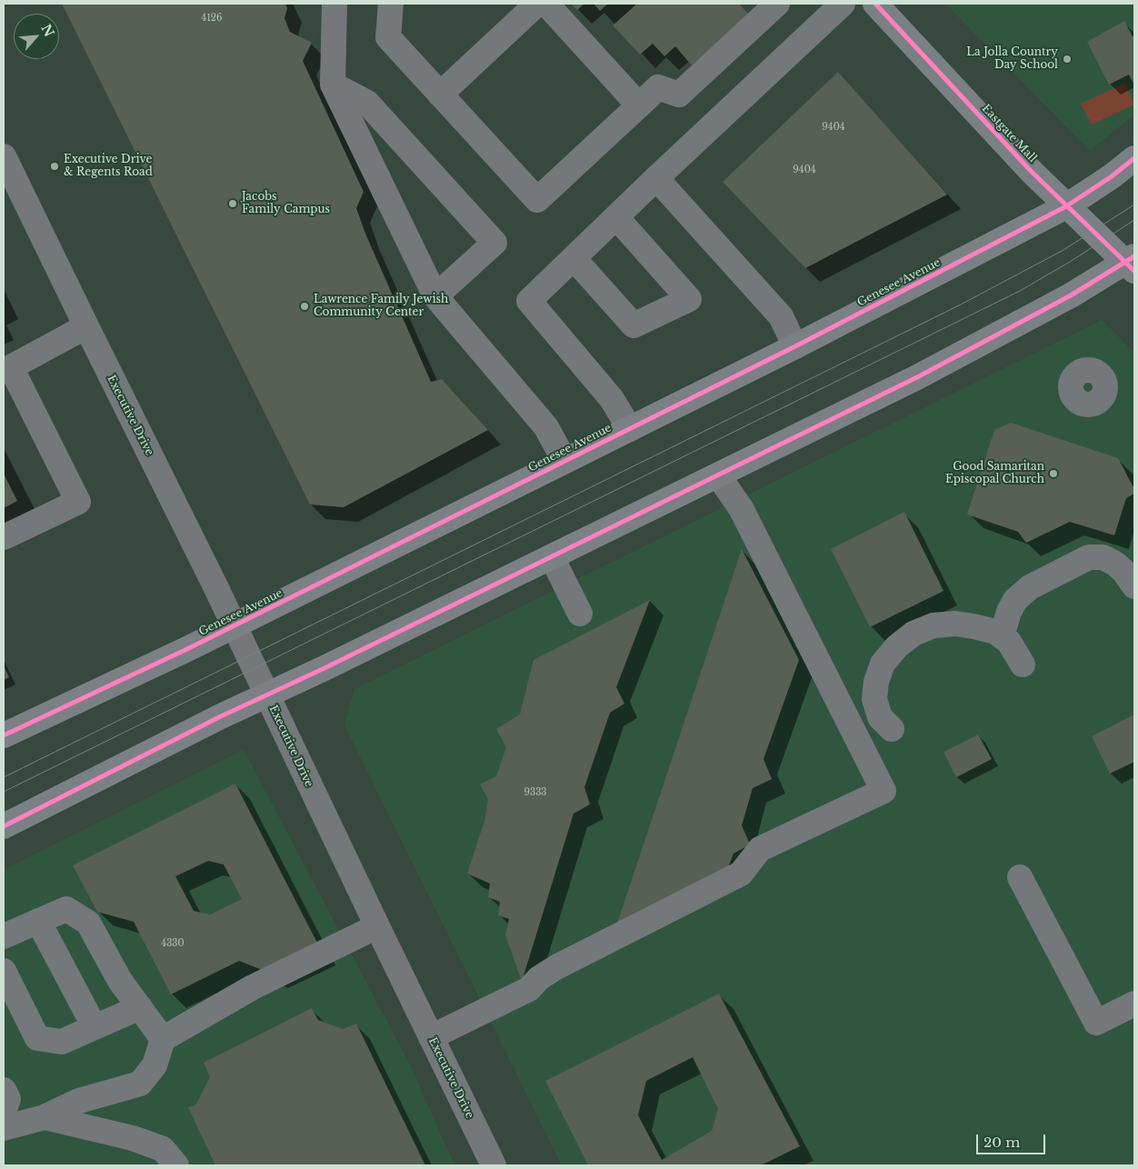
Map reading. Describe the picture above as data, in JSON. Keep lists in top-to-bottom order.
{
  "streets": {
    "main road": ["Eastgate Mall", "Genesee Avenue"],
    "street": ["Executive Drive"]
  },
  "crossings": [
    ["Eastgate Mall", "Genesee Avenue"],
    ["Genesee Avenue", "Executive Drive"]
  ],
  "places": [
    "La Jolla Country Day School",
    "Executive Drive & Regents Road",
    "Jacobs Family Campus",
    "Lawrence Family Jewish Community Center",
    "Good Samaritan Episcopal Church"
  ],
  "house_numbers": [
    "4126",
    "9404",
    "9404",
    "9333",
    "4330"
  ],
  "scale_bar": "20 m",
  "north": "top right"
}
